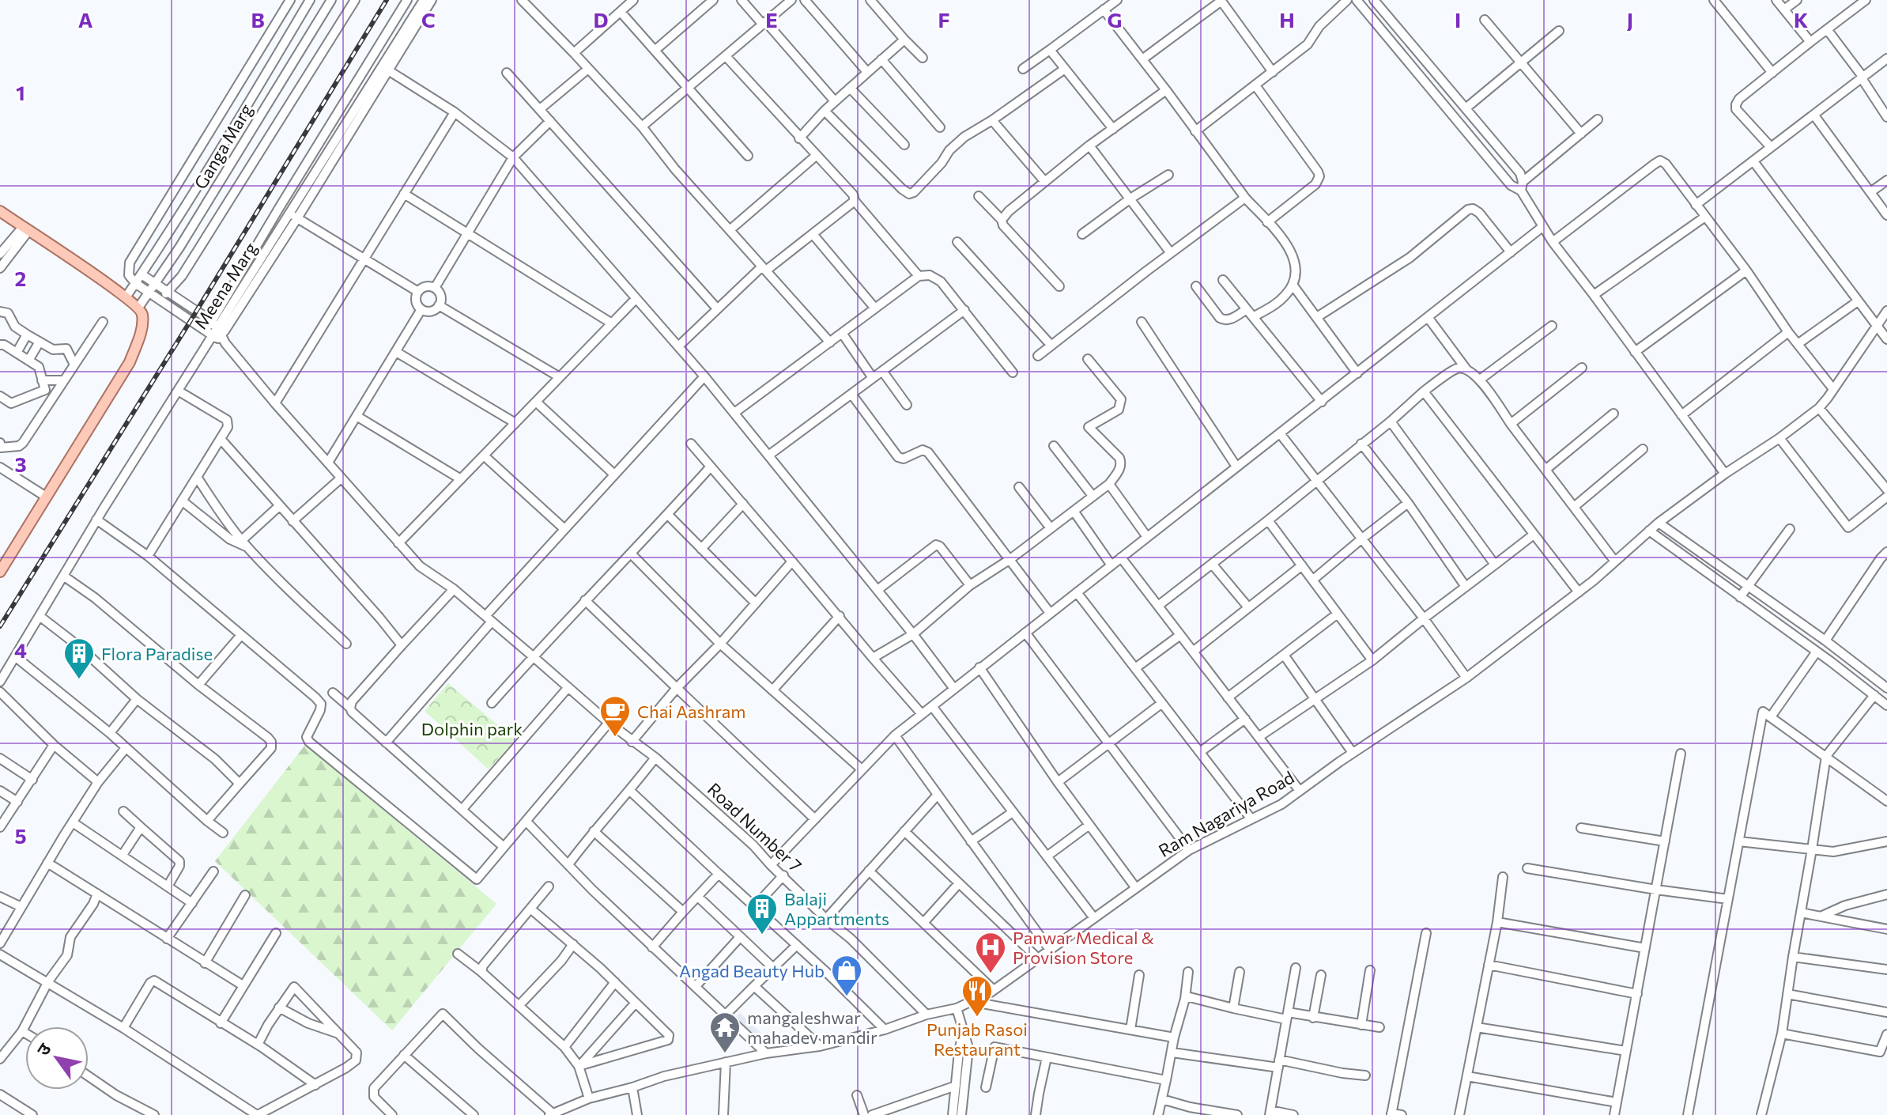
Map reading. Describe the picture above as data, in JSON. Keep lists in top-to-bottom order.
{
  "streets": {
    "street": [
      "Ganga Marg",
      "Meena Marg",
      "Ram Nagariya Road",
      "Road Number 7"
    ]
  },
  "crossings": [
    ["Meena Marg", "Road Number 7"],
    ["Ram Nagariya Road", "Road Number 7"]
  ],
  "parks": ["Dolphin park"],
  "places": {
    "building": ["Flora Paradise", "Balaji Appartments"],
    "cafe": ["Chai Aashram"],
    "hospital": ["Panwar Medical & Provision Store"],
    "shop": ["Angad Beauty Hub"],
    "restaurant": ["Punjab Rasoi Restaurant"],
    "temple": ["mangaleshwar mahadev mandir"]
  },
  "north": "top left",
  "grid": {
    "columns": [
      "A",
      "B",
      "C",
      "D",
      "E",
      "F",
      "G",
      "H",
      "I",
      "J",
      "K"
    ],
    "rows": [
      "1",
      "2",
      "3",
      "4",
      "5"
    ]
  }
}
